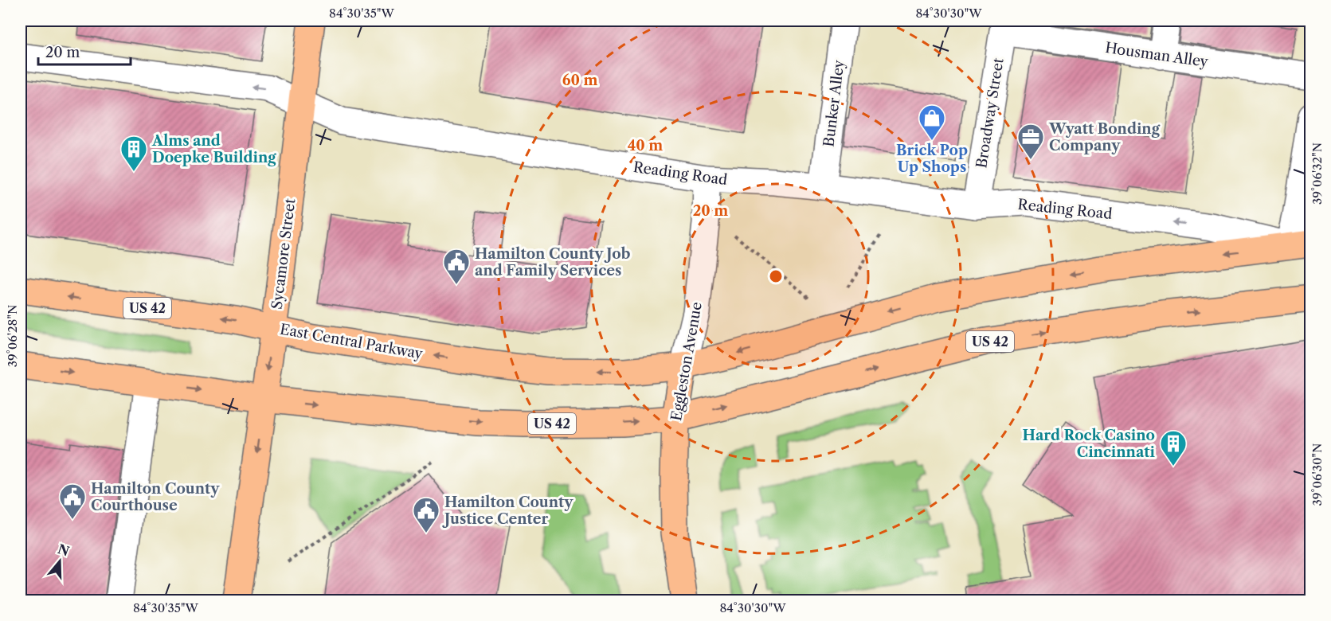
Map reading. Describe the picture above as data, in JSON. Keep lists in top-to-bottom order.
{
  "streets": {
    "main road": [
      "Sycamore Street",
      "US 42",
      "East Central Parkway",
      "Eggleston Avenue"
    ],
    "street": [
      "Housman Alley",
      "Bunker Alley",
      "Broadway Street",
      "Reading Road"
    ]
  },
  "crossings": [
    ["Housman Alley", "Broadway Street"],
    ["Bunker Alley", "Reading Road"],
    ["Broadway Street", "Reading Road"],
    ["Reading Road", "Sycamore Street"],
    ["Reading Road", "US 42"],
    ["Reading Road", "Eggleston Avenue"],
    ["Sycamore Street", "US 42"],
    ["Sycamore Street", "East Central Parkway"],
    ["US 42", "East Central Parkway"],
    ["US 42", "Eggleston Avenue"],
    ["East Central Parkway", "Eggleston Avenue"]
  ],
  "one_way": ["Reading Road", "Sycamore Street"],
  "places": {
    "shop": ["Brick Pop Up Shops"],
    "office": ["Wyatt Bonding Company"],
    "building": ["Alms and Doepke Building", "Hard Rock Casino Cincinnati"],
    "public building": ["Hamilton County Job and Family Services", "Hamilton County Courthouse", "Hamilton County Justice Center"]
  },
  "scale_bar": "20 m",
  "north": "top",
  "coordinates": [
    "84°30'35\"W",
    "84°30'30\"W",
    "39°06'32\"N",
    "39°06'28\"N",
    "39°06'30\"N"
  ],
  "rings": ["60 m", "40 m", "20 m"]
}
